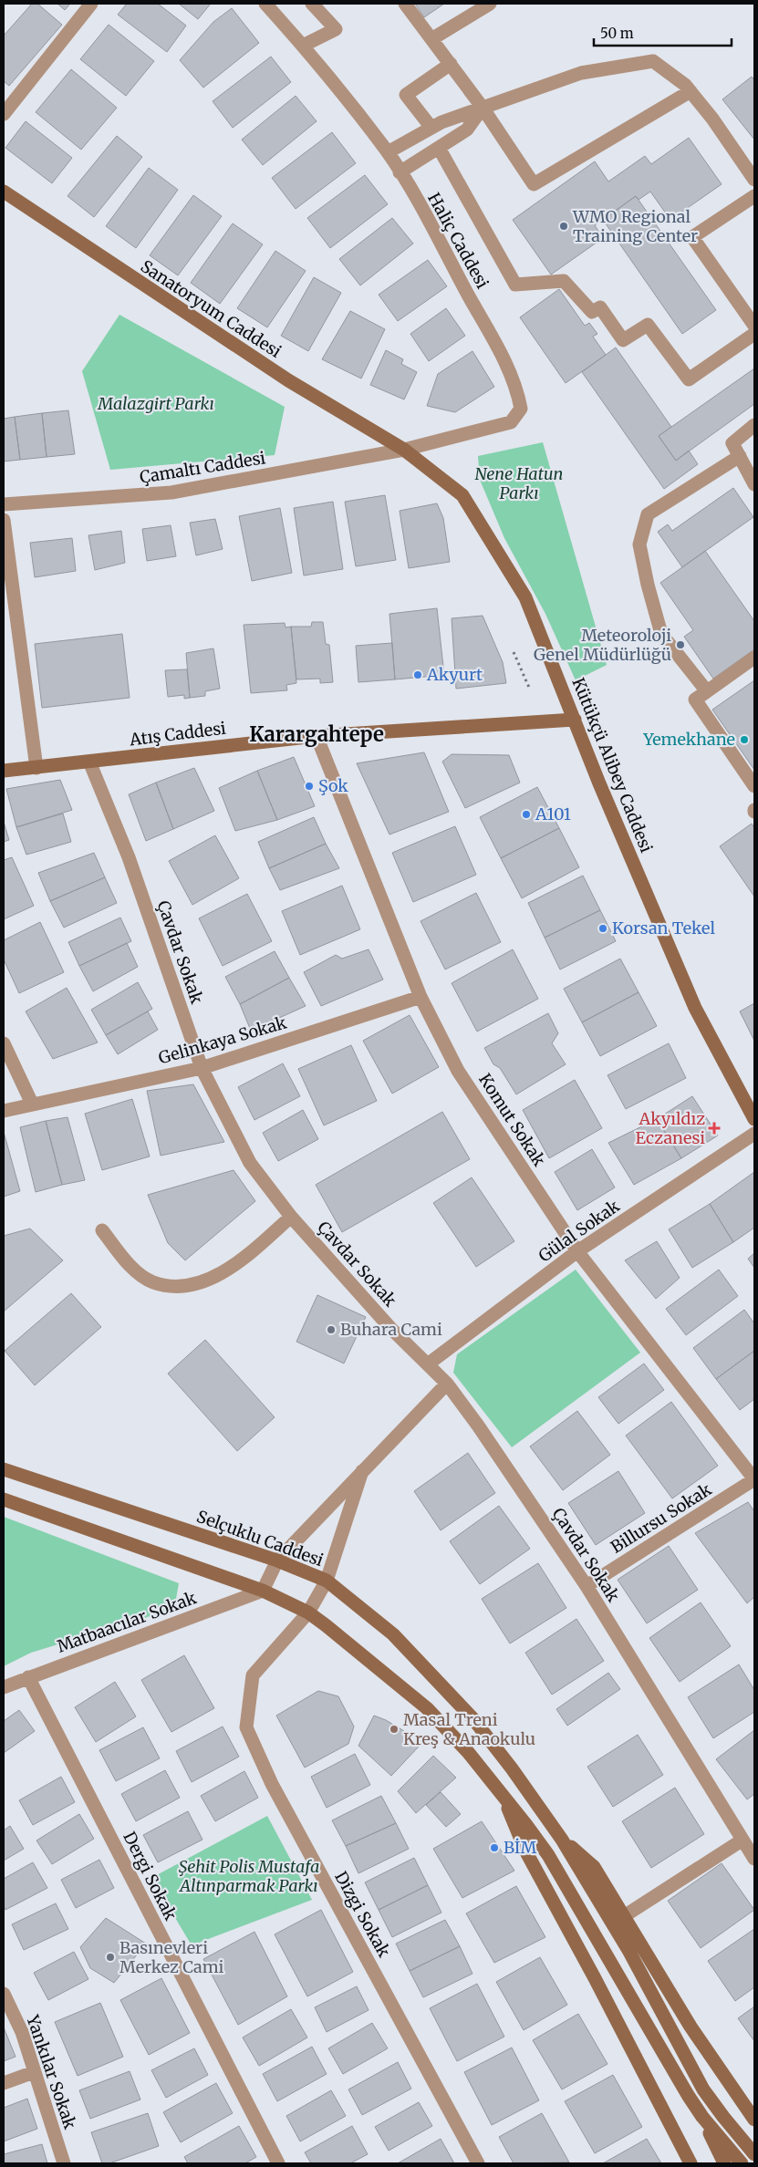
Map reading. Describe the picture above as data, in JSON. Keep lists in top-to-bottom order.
{
  "streets": {
    "main road": [
      "Sanatoryum Caddesi",
      "Atış Caddesi",
      "Kütükçü Alibey Caddesi",
      "Selçuklu Caddesi"
    ],
    "street": [
      "Haliç Caddesi",
      "Çamaltı Caddesi",
      "Çavdar Sokak",
      "Gelinkaya Sokak",
      "Komut Sokak",
      "Gülal Sokak",
      "Billursu Sokak",
      "Matbaacılar Sokak",
      "Dergi Sokak",
      "Dizgi Sokak",
      "Yankılar Sokak"
    ]
  },
  "crossings": [
    ["Haliç Caddesi", "Sanatoryum Caddesi"],
    ["Haliç Caddesi", "Çamaltı Caddesi"],
    ["Haliç Caddesi", "Kütükçü Alibey Caddesi"],
    ["Sanatoryum Caddesi", "Çamaltı Caddesi"],
    ["Sanatoryum Caddesi", "Kütükçü Alibey Caddesi"],
    ["Çamaltı Caddesi", "Kütükçü Alibey Caddesi"],
    ["Atış Caddesi", "Kütükçü Alibey Caddesi"],
    ["Atış Caddesi", "Çavdar Sokak"],
    ["Atış Caddesi", "Komut Sokak"],
    ["Çavdar Sokak", "Gelinkaya Sokak"],
    ["Çavdar Sokak", "Gülal Sokak"],
    ["Çavdar Sokak", "Billursu Sokak"],
    ["Gelinkaya Sokak", "Komut Sokak"],
    ["Komut Sokak", "Gülal Sokak"],
    ["Komut Sokak", "Billursu Sokak"],
    ["Selçuklu Caddesi", "Dizgi Sokak"],
    ["Matbaacılar Sokak", "Dergi Sokak"]
  ],
  "districts": ["Karargahtepe"],
  "parks": ["Malazgirt Parkı", "Nene Hatun Parkı", "Şehit Polis Mustafa Altınparmak Parkı"],
  "places": {
    "other": [
      "WMO Regional Training Center",
      "Meteoroloji Genel Müdürlüğü",
      "Akyurt",
      "Yemekhane",
      "Şok",
      "A101",
      "Korsan Tekel",
      "Buhara Cami",
      "Masal Treni Kreş & Anaokulu",
      "BİM",
      "Basınevleri Merkez Cami"
    ],
    "health": ["Akyıldız Eczanesi"]
  },
  "scale_bar": "50 m"
}
